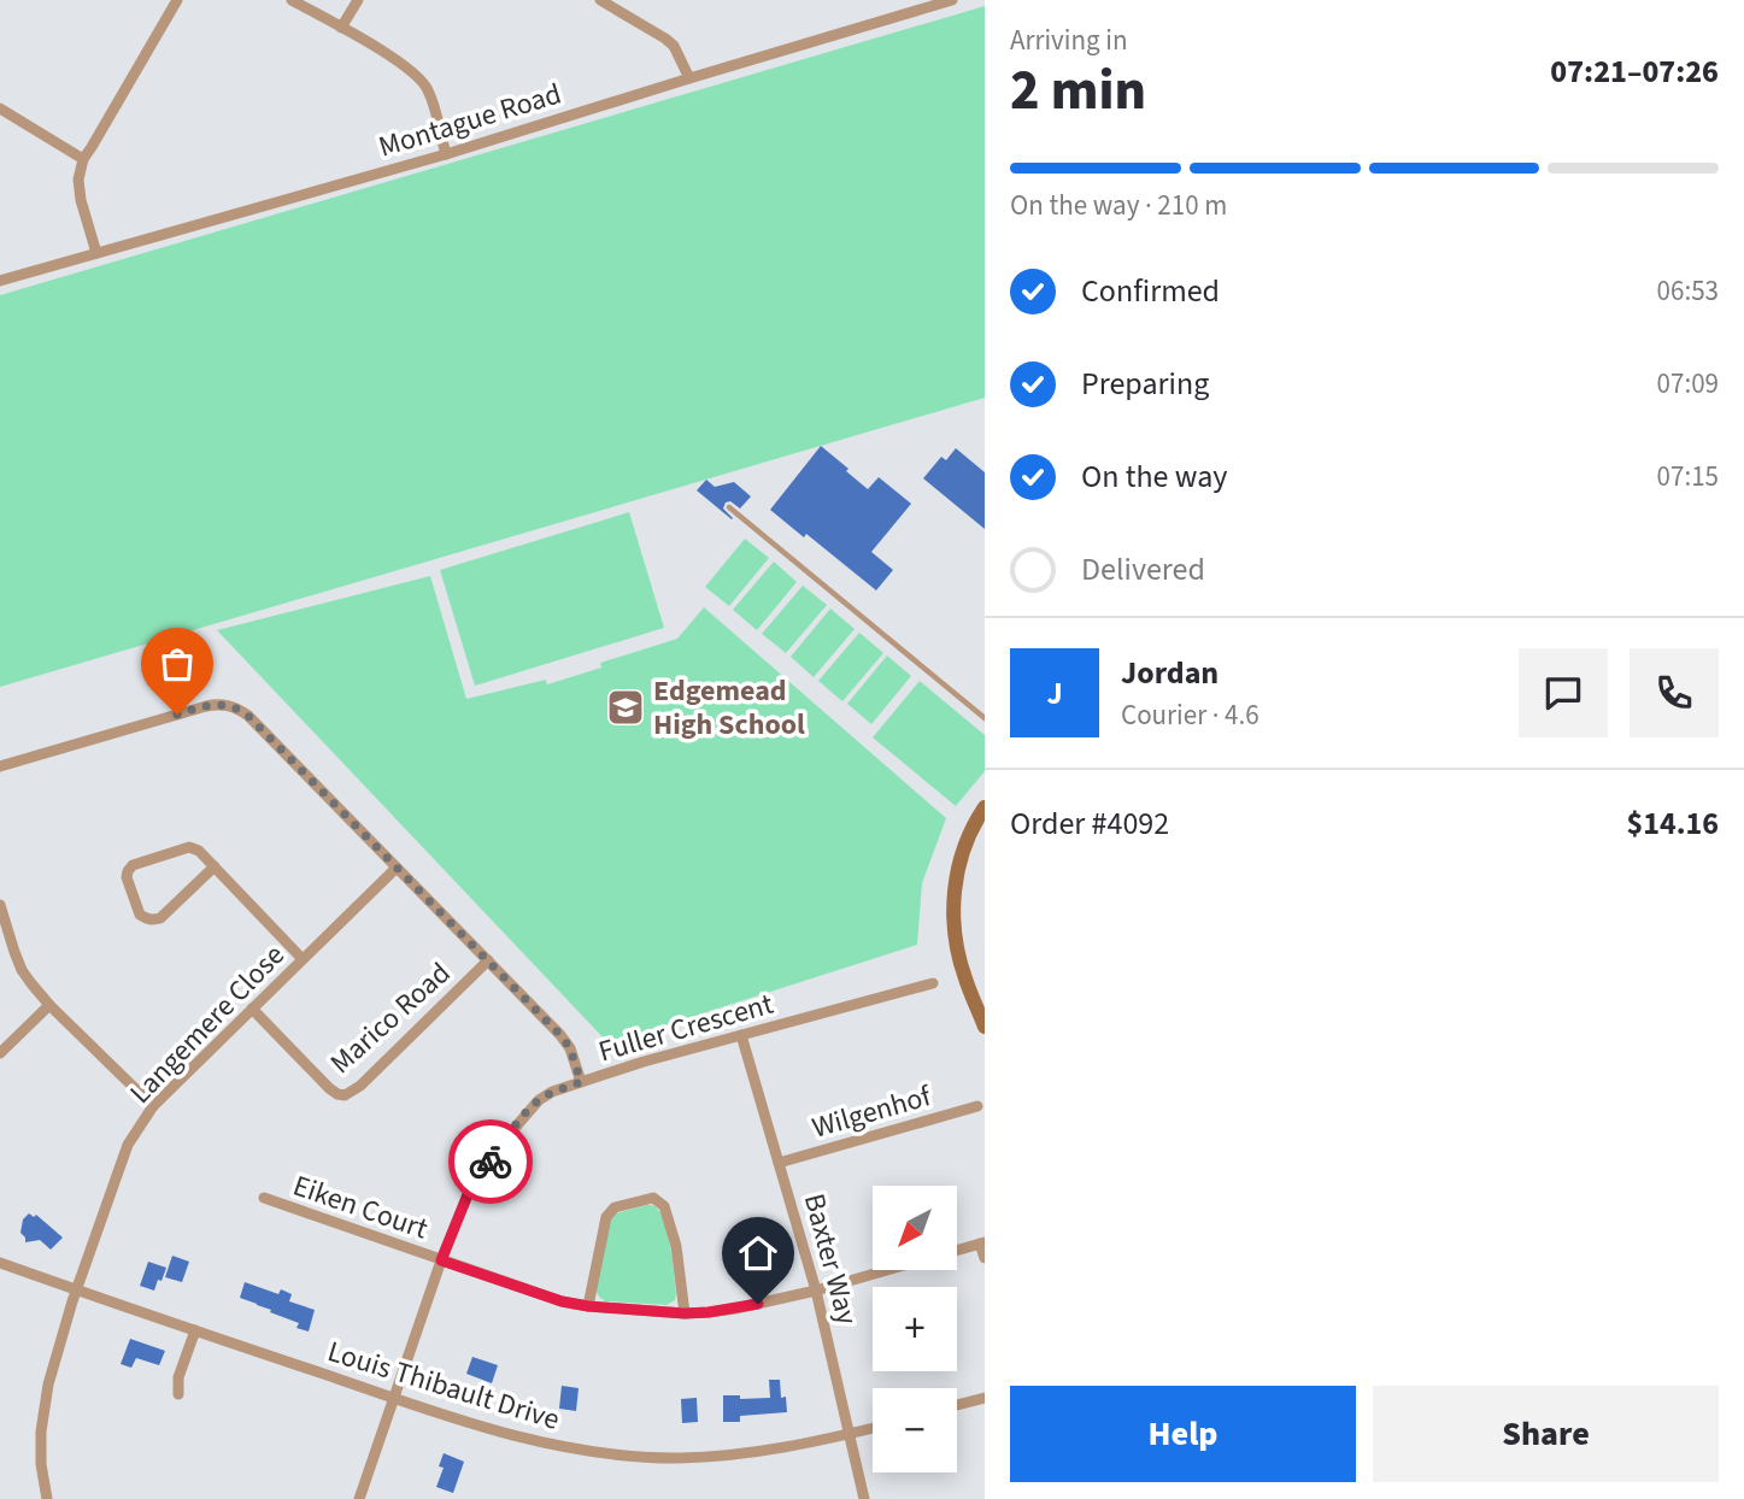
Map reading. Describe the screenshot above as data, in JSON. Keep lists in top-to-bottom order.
{
  "streets": {
    "street": [
      "Montague Road",
      "Marico Road",
      "Langemere Close",
      "Fuller Crescent",
      "Wilgenhof",
      "Eiken Court",
      "Baxter Way",
      "Louis Thibault Drive"
    ]
  },
  "crossings": [
    ["Marico Road", "Langemere Close"],
    ["Langemere Close", "Louis Thibault Drive"],
    ["Fuller Crescent", "Eiken Court"],
    ["Fuller Crescent", "Baxter Way"],
    ["Fuller Crescent", "Louis Thibault Drive"],
    ["Wilgenhof", "Baxter Way"],
    ["Eiken Court", "Baxter Way"],
    ["Baxter Way", "Louis Thibault Drive"]
  ],
  "places": {
    "school or university": ["Edgemead High School"]
  },
  "north": "bottom left",
  "page": {
    "heading": ["2 min", "Arriving in", "07:21–07:26"],
    "panel": [
      "Jordan",
      "Courier · 4.6",
      "Order #4092",
      "$14.16"
    ],
    "bar": "On the way · 210 m",
    "list": [
      ["Confirmed", "06:53"],
      ["Preparing", "07:09"],
      ["On the way", "07:15"],
      "Delivered"
    ],
    "round": "J",
    "map_buttons": ["+", "−"],
    "buttons": ["Help", "Share"]
  }
}
